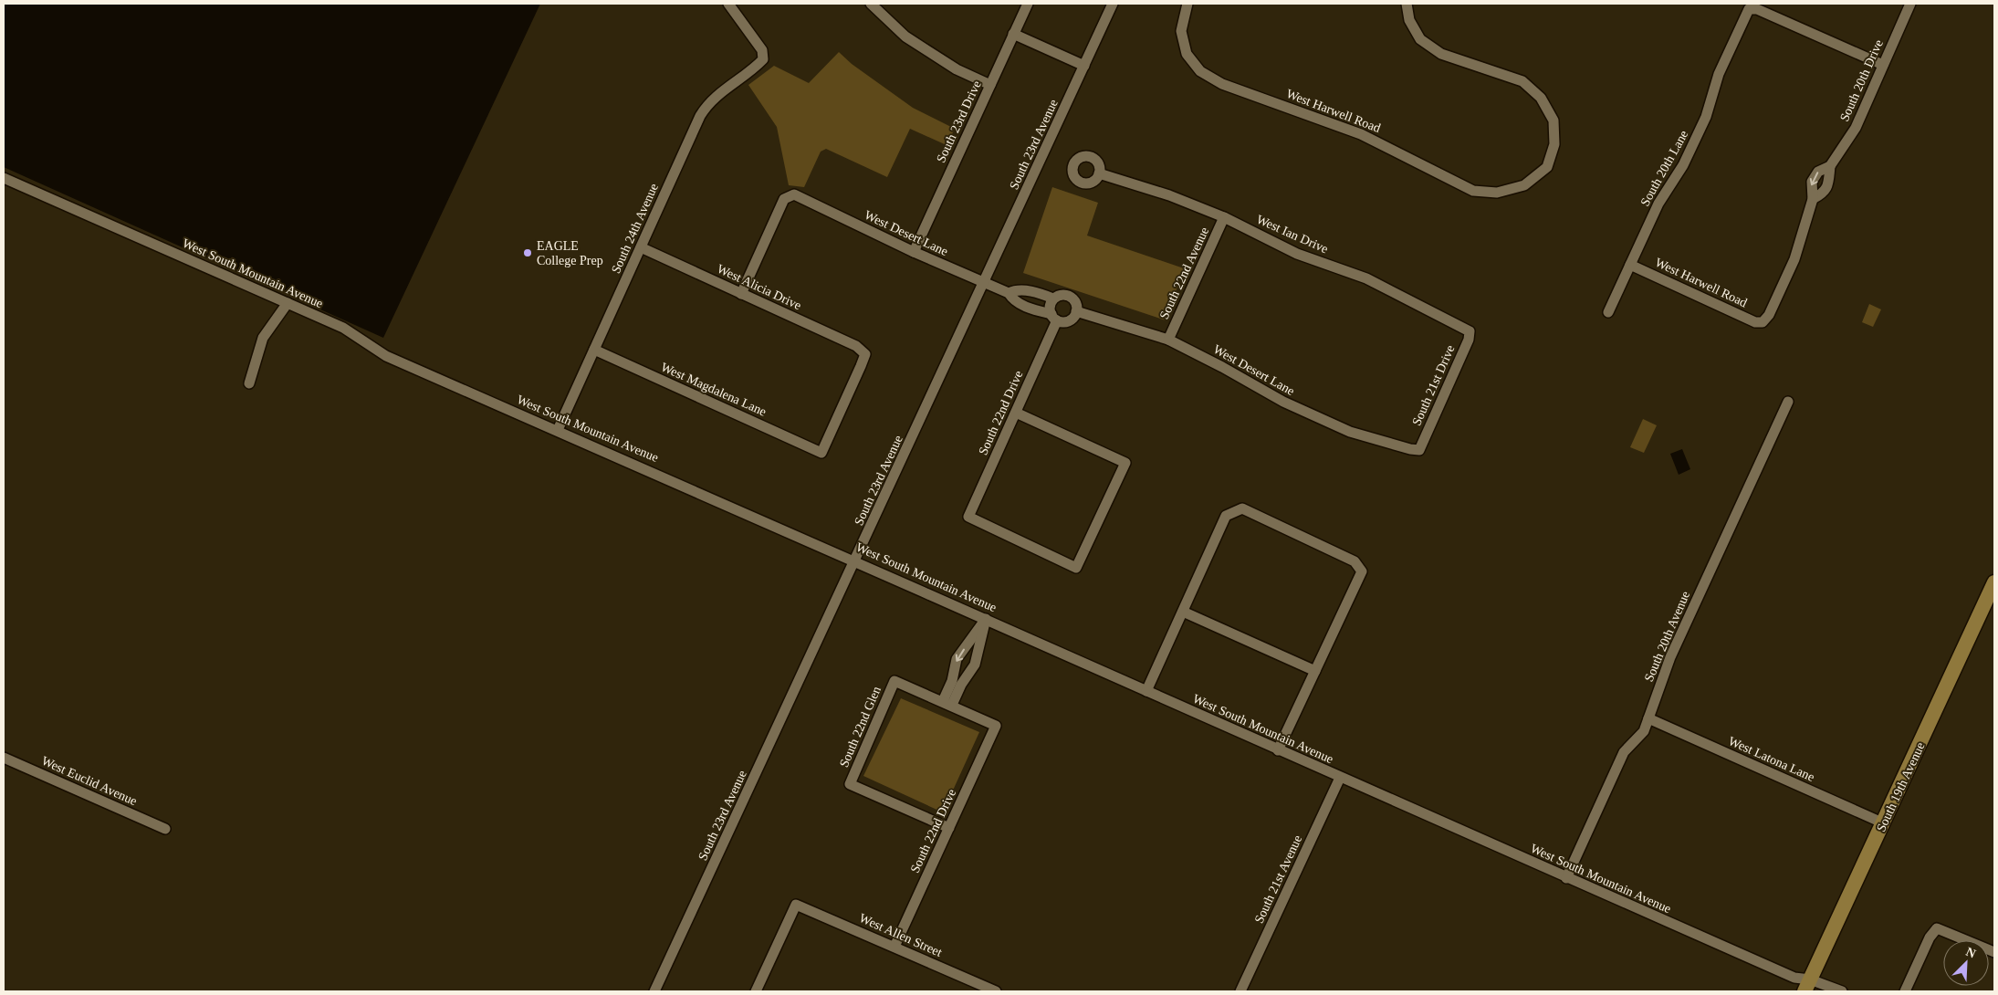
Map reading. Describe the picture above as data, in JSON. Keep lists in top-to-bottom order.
{
  "streets": {
    "main road": ["South 19th Avenue"],
    "street": [
      "South 20th Drive",
      "West Harwell Road",
      "South 23rd Drive",
      "South 23rd Avenue",
      "South 20th Lane",
      "South 24th Avenue",
      "West Desert Lane",
      "West Ian Drive",
      "West South Mountain Avenue",
      "South 22nd Avenue",
      "West Alicia Drive",
      "South 21st Drive",
      "West Magdalena Lane",
      "South 22nd Drive",
      "South 20th Avenue",
      "South 22nd Glen",
      "West Latona Lane",
      "West Euclid Avenue",
      "South 21st Avenue",
      "West Allen Street"
    ]
  },
  "crossings": [
    ["South 20th Drive", "West Harwell Road"],
    ["South 20th Drive", "South 20th Lane"],
    ["West Harwell Road", "South 20th Lane"],
    ["South 23rd Drive", "West Desert Lane"],
    ["South 23rd Avenue", "West Desert Lane"],
    ["South 23rd Avenue", "West South Mountain Avenue"],
    ["South 24th Avenue", "West South Mountain Avenue"],
    ["South 24th Avenue", "West Alicia Drive"],
    ["South 24th Avenue", "West Magdalena Lane"],
    ["West Desert Lane", "South 22nd Avenue"],
    ["West Desert Lane", "West Alicia Drive"],
    ["West Desert Lane", "South 21st Drive"],
    ["West Desert Lane", "South 22nd Drive"],
    ["West Ian Drive", "South 22nd Avenue"],
    ["West Ian Drive", "South 21st Drive"],
    ["West South Mountain Avenue", "South 20th Avenue"],
    ["West South Mountain Avenue", "South 19th Avenue"],
    ["West South Mountain Avenue", "South 21st Avenue"],
    ["West Alicia Drive", "West Magdalena Lane"],
    ["South 22nd Drive", "South 22nd Glen"],
    ["South 22nd Drive", "West Allen Street"],
    ["South 20th Avenue", "West Latona Lane"],
    ["West Latona Lane", "South 19th Avenue"]
  ],
  "places": ["EAGLE College Prep"],
  "north": "top right"
}
